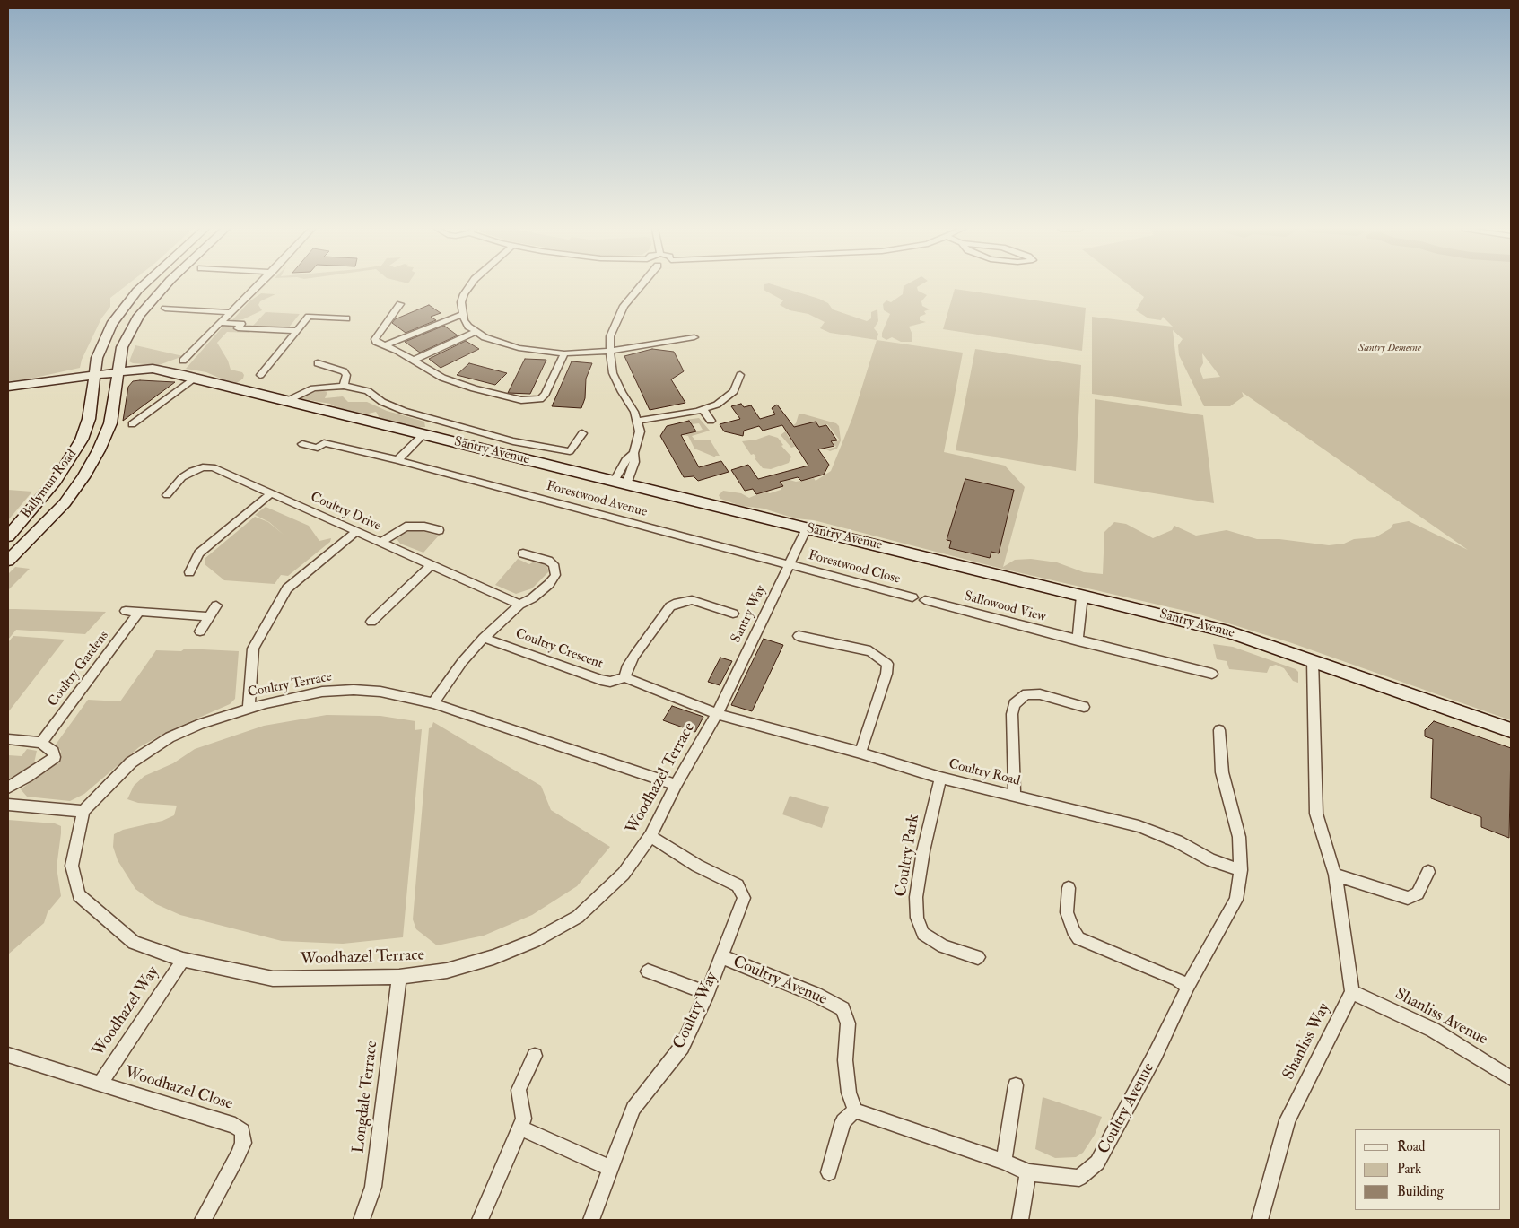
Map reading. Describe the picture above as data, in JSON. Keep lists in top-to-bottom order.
{
  "streets": {
    "main road": ["Santry Avenue", "Ballymun Road"],
    "street": [
      "Forestwood Avenue",
      "Coultry Drive",
      "Forestwood Close",
      "Sallowood View",
      "Santry Way",
      "Coultry Crescent",
      "Coultry Gardens",
      "Coultry Terrace",
      "Coultry Road",
      "Woodhazel Terrace",
      "Coultry Park",
      "Coultry Avenue",
      "Coultry Way",
      "Woodhazel Way",
      "Shanliss Avenue",
      "Shanliss Way",
      "Woodhazel Close",
      "Longdale Terrace"
    ]
  },
  "crossings": [
    ["Santry Avenue", "Ballymun Road"],
    ["Santry Avenue", "Santry Way"],
    ["Forestwood Avenue", "Forestwood Close"],
    ["Forestwood Avenue", "Santry Way"],
    ["Forestwood Close", "Santry Way"],
    ["Santry Way", "Coultry Crescent"],
    ["Santry Way", "Coultry Road"],
    ["Santry Way", "Woodhazel Terrace"],
    ["Coultry Crescent", "Coultry Road"],
    ["Coultry Crescent", "Woodhazel Terrace"],
    ["Coultry Terrace", "Woodhazel Terrace"],
    ["Coultry Road", "Woodhazel Terrace"],
    ["Coultry Road", "Coultry Park"],
    ["Coultry Road", "Coultry Avenue"],
    ["Woodhazel Terrace", "Coultry Way"],
    ["Woodhazel Terrace", "Woodhazel Way"],
    ["Woodhazel Terrace", "Longdale Terrace"],
    ["Coultry Avenue", "Coultry Way"],
    ["Woodhazel Way", "Woodhazel Close"],
    ["Shanliss Avenue", "Shanliss Way"]
  ],
  "parks": ["Santry Demesne"],
  "legend": ["Road", "Park", "Building"]
}
